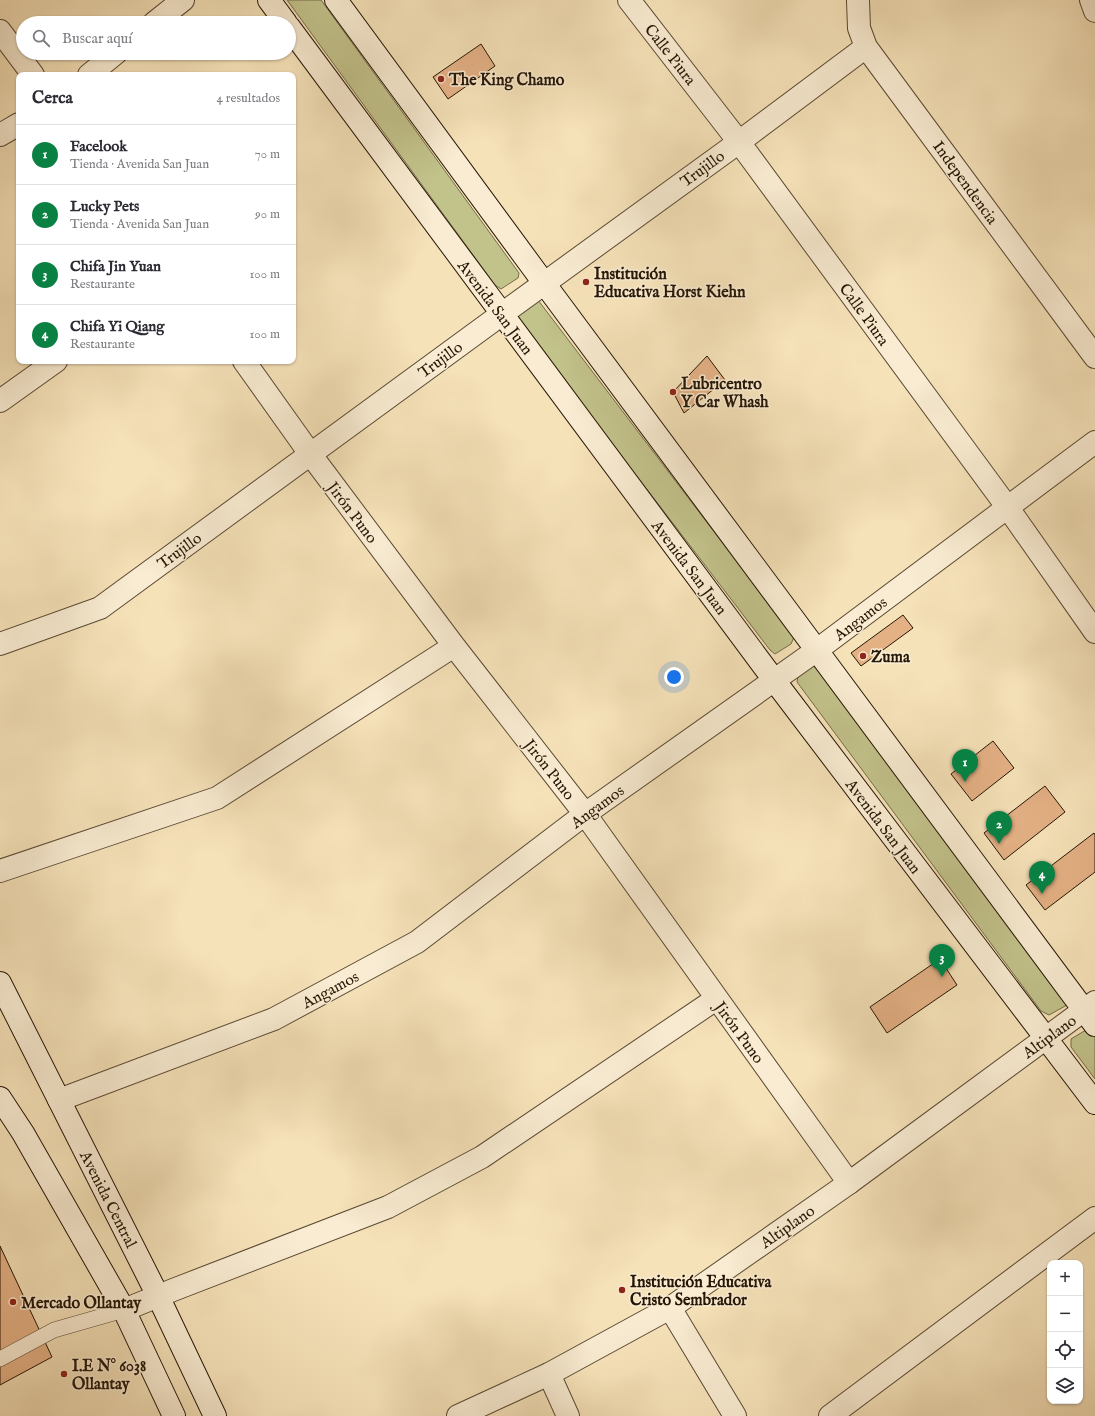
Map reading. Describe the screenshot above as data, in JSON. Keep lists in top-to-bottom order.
{
  "streets": {
    "street": [
      "Calle Piura",
      "Trujillo",
      "Independencia",
      "Avenida San Juan",
      "Jirón Puno",
      "Angamos",
      "Altiplano",
      "Avenida Central"
    ]
  },
  "crossings": [
    ["Calle Piura", "Trujillo"],
    ["Calle Piura", "Angamos"],
    ["Trujillo", "Independencia"],
    ["Trujillo", "Avenida San Juan"],
    ["Trujillo", "Jirón Puno"],
    ["Avenida San Juan", "Angamos"],
    ["Avenida San Juan", "Altiplano"],
    ["Jirón Puno", "Angamos"],
    ["Jirón Puno", "Altiplano"],
    ["Angamos", "Avenida Central"]
  ],
  "places": [
    "The King Chamo",
    "Institución Educativa Horst Kiehn",
    "Lubricentro Y Car Whash",
    "Zuma",
    "Institución Educativa Cristo Sembrador",
    "Mercado Ollantay",
    "I.E N° 6038 Ollantay"
  ],
  "page": {
    "search": "Buscar aquí",
    "heading": ["Cerca", "4 resultados"],
    "list": [
      {
        "mark": "1",
        "name": "Facelook",
        "note": "Tienda · Avenida San Juan",
        "value": "70 m"
      },
      {
        "mark": "2",
        "name": "Lucky Pets",
        "note": "Tienda · Avenida San Juan",
        "value": "90 m"
      },
      {
        "mark": "3",
        "name": "Chifa Jin Yuan",
        "note": "Restaurante",
        "value": "100 m"
      },
      {
        "mark": "4",
        "name": "Chifa Yi Qiang",
        "note": "Restaurante",
        "value": "100 m"
      }
    ],
    "pins": [
      "1",
      "2",
      "4",
      "3"
    ],
    "map_buttons": ["+", "−"]
  }
}
